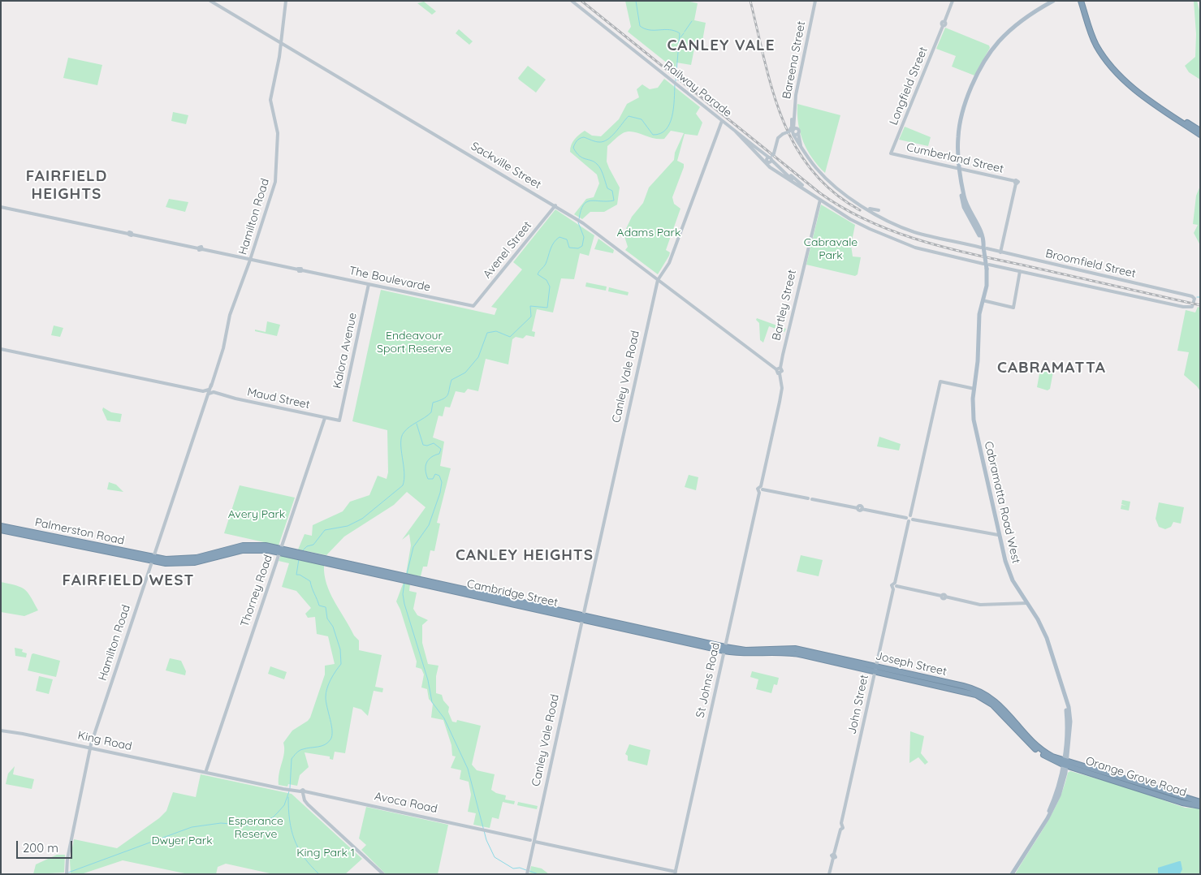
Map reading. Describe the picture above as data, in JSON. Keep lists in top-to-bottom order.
{
  "streets": {
    "highway": [
      "Palmerston Road",
      "Cambridge Street",
      "Joseph Street",
      "Orange Grove Road"
    ],
    "main road": [
      "Bareena Street",
      "Longfield Street",
      "Railway Parade",
      "Cumberland Street",
      "Sackville Street",
      "Hamilton Road",
      "Avenel Street",
      "Broomfield Street",
      "The Boulevarde",
      "Bartley Street",
      "Kalora Avenue",
      "Canley Vale Road",
      "Maud Street",
      "Cabramatta Road West",
      "Thorney Road",
      "St Johns Road",
      "John Street",
      "King Road",
      "Avoca Road"
    ]
  },
  "crossings": [
    ["Bareena Street", "Broomfield Street"],
    ["Longfield Street", "Cumberland Street"],
    ["Railway Parade", "Bartley Street"],
    ["Railway Parade", "Canley Vale Road"],
    ["Cumberland Street", "Broomfield Street"],
    ["Sackville Street", "Hamilton Road"],
    ["Sackville Street", "Avenel Street"],
    ["Sackville Street", "Bartley Street"],
    ["Sackville Street", "Canley Vale Road"],
    ["Sackville Street", "St Johns Road"],
    ["Hamilton Road", "The Boulevarde"],
    ["Hamilton Road", "Maud Street"],
    ["Hamilton Road", "Palmerston Road"],
    ["Hamilton Road", "Cambridge Street"],
    ["Hamilton Road", "King Road"],
    ["Avenel Street", "The Boulevarde"],
    ["Broomfield Street", "Cabramatta Road West"],
    ["The Boulevarde", "Kalora Avenue"],
    ["Bartley Street", "St Johns Road"],
    ["Kalora Avenue", "Maud Street"],
    ["Canley Vale Road", "Cambridge Street"],
    ["Canley Vale Road", "Avoca Road"],
    ["Maud Street", "Thorney Road"],
    ["Cabramatta Road West", "Joseph Street"],
    ["Cabramatta Road West", "Orange Grove Road"],
    ["Palmerston Road", "Cambridge Street"],
    ["Thorney Road", "Cambridge Street"],
    ["Thorney Road", "King Road"],
    ["Cambridge Street", "Joseph Street"],
    ["Cambridge Street", "St Johns Road"],
    ["Joseph Street", "St Johns Road"],
    ["Joseph Street", "John Street"],
    ["Joseph Street", "Orange Grove Road"],
    ["St Johns Road", "Avoca Road"],
    ["King Road", "Avoca Road"]
  ],
  "districts": [
    "CANLEY VALE",
    "FAIRFIELD HEIGHTS",
    "CABRAMATTA",
    "CANLEY HEIGHTS",
    "FAIRFIELD WEST"
  ],
  "parks": [
    "Adams Park",
    "Cabravale Park",
    "Endeavour Sport Reserve",
    "Avery Park",
    "Esperance Reserve",
    "Dwyer Park",
    "King Park 1"
  ],
  "scale_bar": "200 m"
}
